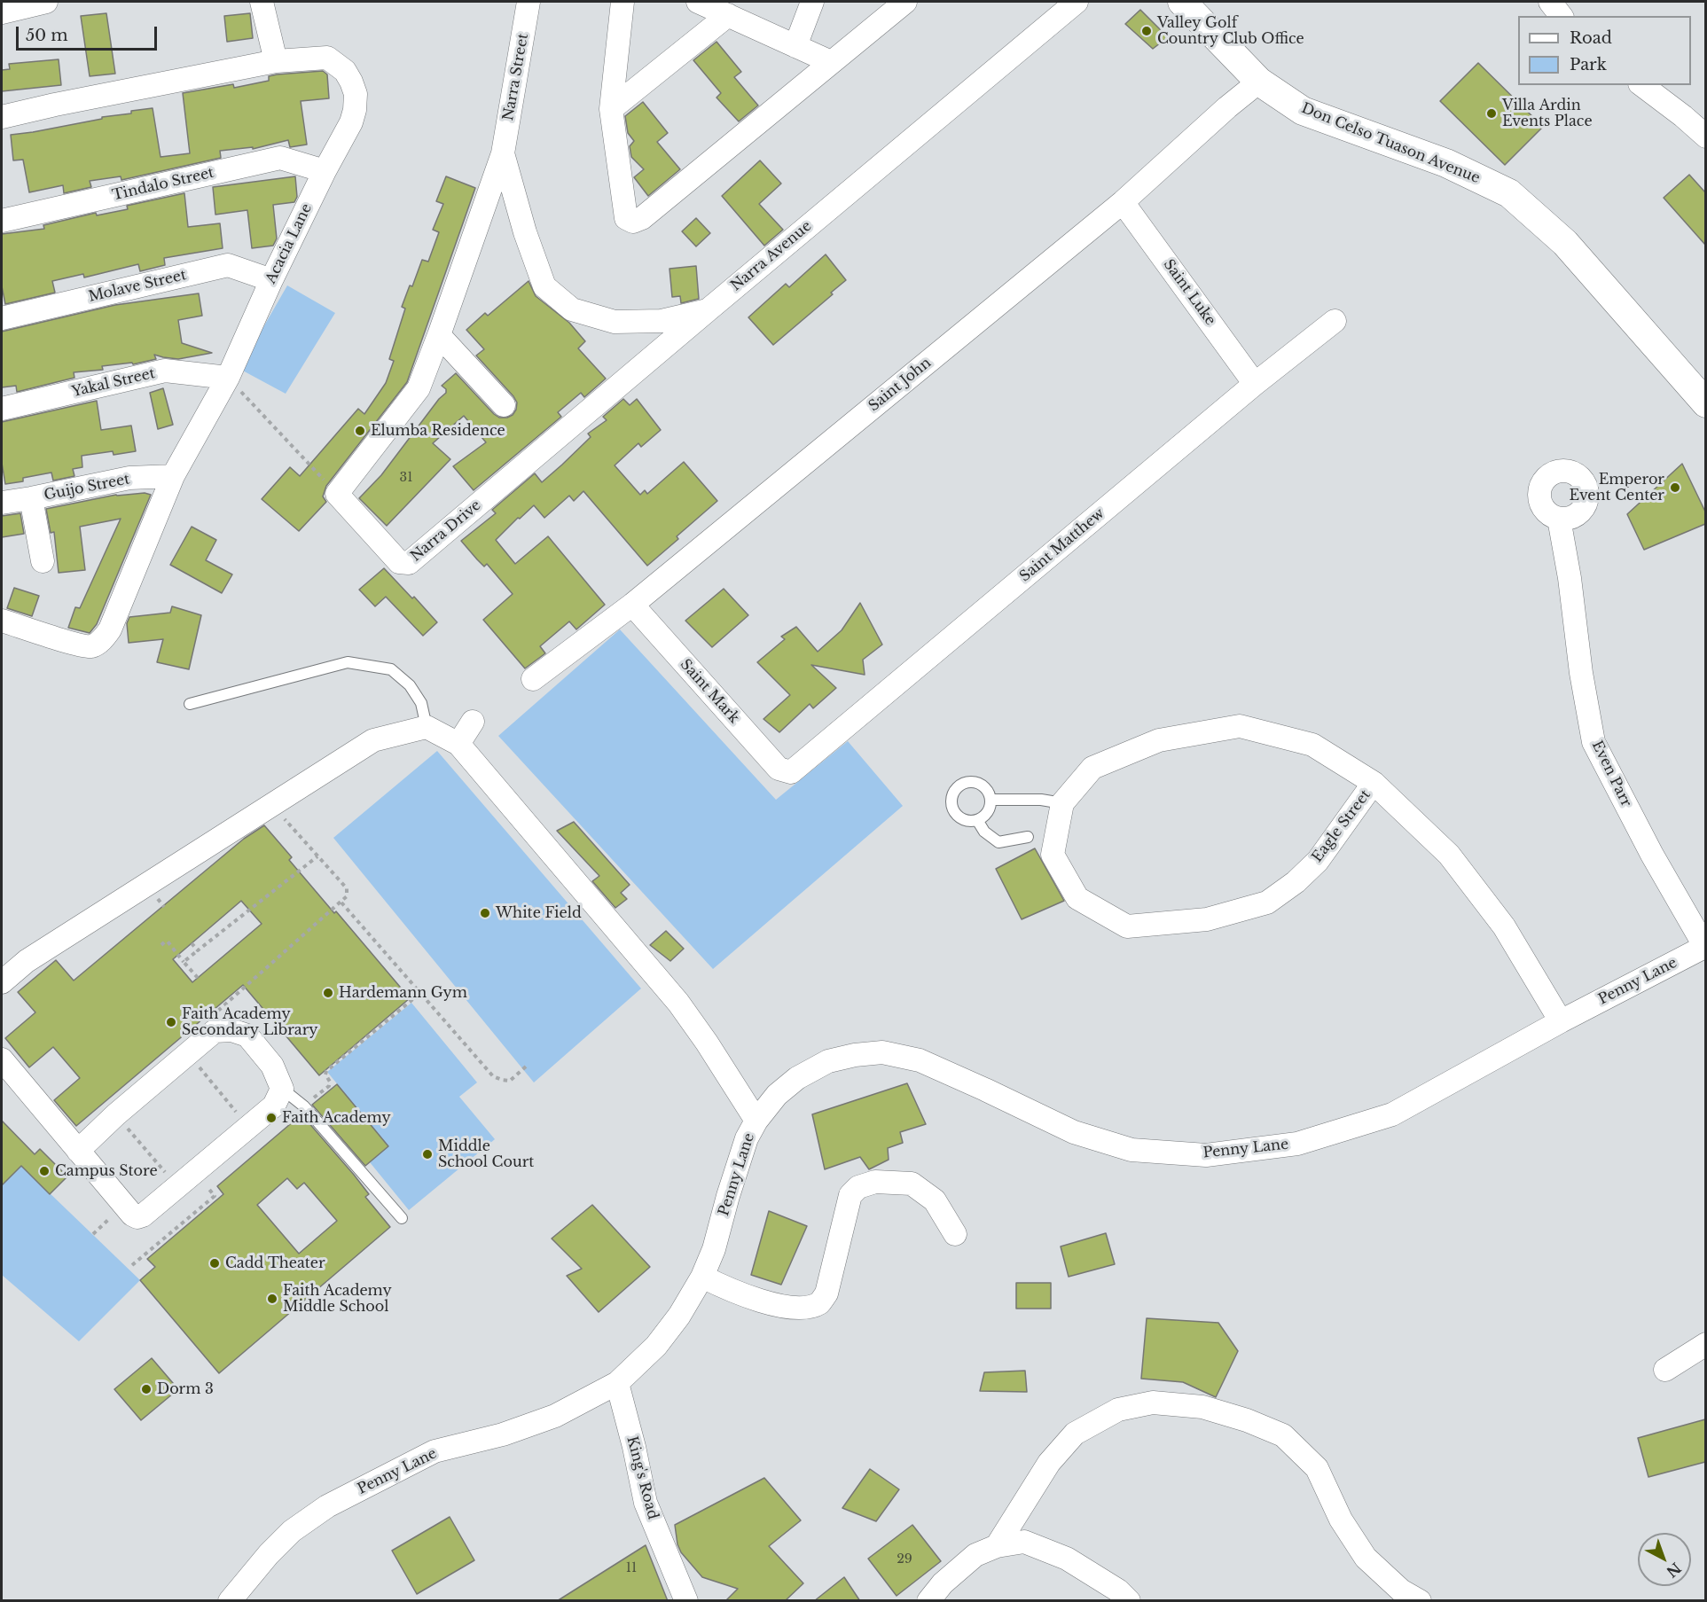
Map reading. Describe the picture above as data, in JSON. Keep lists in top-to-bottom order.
{
  "streets": {
    "street": [
      "Narra Street",
      "Don Celso Tuason Avenue",
      "Tindalo Street",
      "Acacia Lane",
      "Narra Avenue",
      "Molave Street",
      "Saint Luke",
      "Yakal Street",
      "Saint John",
      "Guijo Street",
      "Narra Drive",
      "Saint Matthew",
      "Saint Mark",
      "Even Parr",
      "Eagle Street",
      "Penny Lane",
      "King's Road"
    ]
  },
  "crossings": [
    ["Narra Street", "Narra Avenue"],
    ["Don Celso Tuason Avenue", "Saint John"],
    ["Tindalo Street", "Acacia Lane"],
    ["Acacia Lane", "Molave Street"],
    ["Acacia Lane", "Yakal Street"],
    ["Acacia Lane", "Guijo Street"],
    ["Narra Avenue", "Narra Drive"],
    ["Saint Luke", "Saint John"],
    ["Saint Luke", "Saint Matthew"],
    ["Saint John", "Saint Mark"],
    ["Saint Matthew", "Saint Mark"],
    ["Even Parr", "Penny Lane"],
    ["Eagle Street", "Penny Lane"],
    ["Penny Lane", "King's Road"]
  ],
  "places": [
    "Valley Golf Country Club Office",
    "Villa Ardin Events Place",
    "Elumba Residence",
    "Emperor Event Center",
    "White Field",
    "Hardemann Gym",
    "Faith Academy Secondary Library",
    "Faith Academy",
    "Middle School Court",
    "Campus Store",
    "Cadd Theater",
    "Faith Academy Middle School",
    "Dorm 3"
  ],
  "house_numbers": ["31", "29", "11"],
  "legend": ["Road", "Park"],
  "scale_bar": "50 m",
  "north": "bottom right"
}
